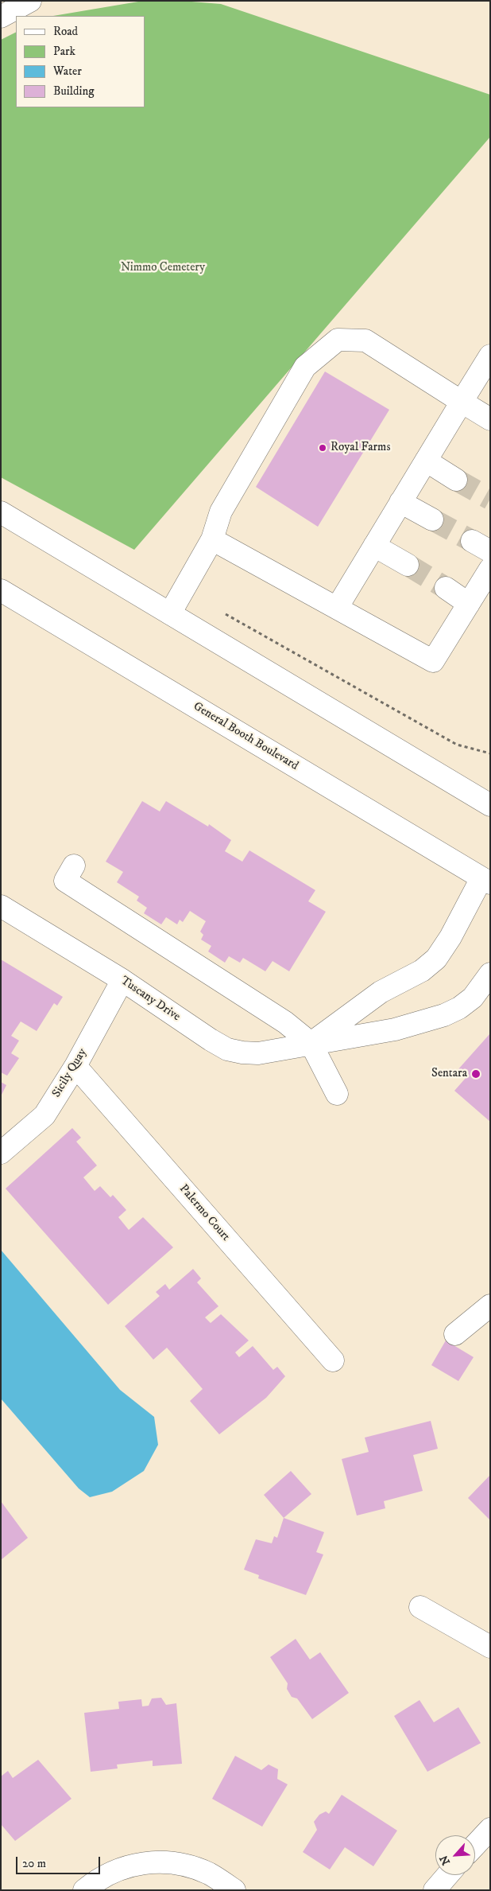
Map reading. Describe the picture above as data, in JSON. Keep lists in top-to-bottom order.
{
  "streets": {
    "street": [
      "General Booth Boulevard",
      "Tuscany Drive",
      "Sicily Quay",
      "Palermo Court"
    ]
  },
  "crossings": [
    ["General Booth Boulevard", "Tuscany Drive"],
    ["Tuscany Drive", "Sicily Quay"],
    ["Sicily Quay", "Palermo Court"]
  ],
  "parks": ["Nimmo Cemetery"],
  "places": ["Royal Farms", "Sentara"],
  "legend": [
    "Road",
    "Park",
    "Water",
    "Building"
  ],
  "scale_bar": "20 m",
  "north": "bottom left"
}
